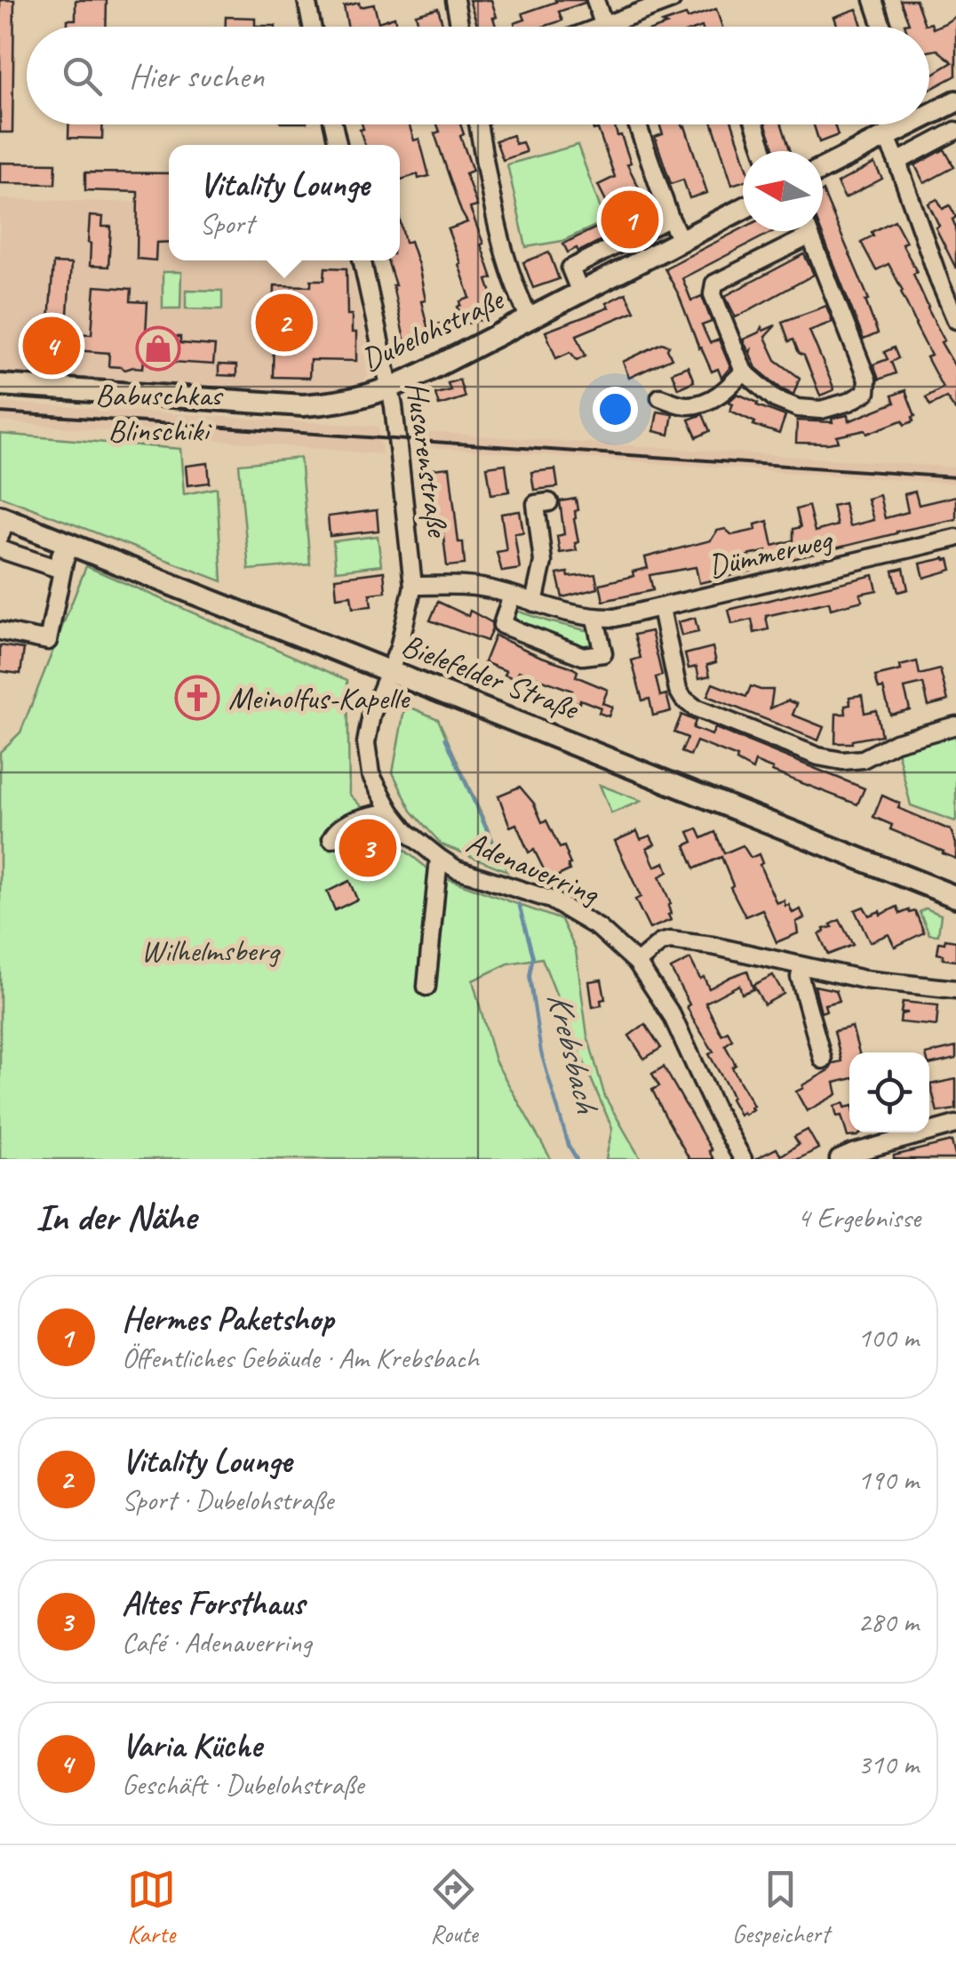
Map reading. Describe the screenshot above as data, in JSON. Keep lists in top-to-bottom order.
{
  "streets": {
    "main road": ["Dubelohstraße", "Bielefelder Straße"],
    "street": ["Husarenstraße", "Dümmerweg", "Adenauerring"]
  },
  "crossings": [
    ["Dubelohstraße", "Husarenstraße"],
    ["Husarenstraße", "Dümmerweg"],
    ["Husarenstraße", "Bielefelder Straße"],
    ["Husarenstraße", "Adenauerring"],
    ["Bielefelder Straße", "Adenauerring"]
  ],
  "water": ["Krebsbach"],
  "parks": ["Wilhelmsberg"],
  "places": {
    "shop": ["Babuschkas Blinschiki"],
    "church": ["Meinolfus-Kapelle"]
  },
  "north": "left",
  "page": {
    "search": "Hier suchen",
    "popup": ["Vitality Lounge", "Sport"],
    "pins": [
      "1",
      "2",
      "4",
      "3"
    ],
    "heading": ["In der Nähe", "4 Ergebnisse"],
    "list": [
      {
        "mark": "1",
        "name": "Hermes Paketshop",
        "note": "Öffentliches Gebäude · Am Krebsbach",
        "value": "100 m"
      },
      {
        "mark": "2",
        "name": "Vitality Lounge",
        "note": "Sport · Dubelohstraße",
        "value": "190 m"
      },
      {
        "mark": "3",
        "name": "Altes Forsthaus",
        "note": "Café · Adenauerring",
        "value": "280 m"
      },
      {
        "mark": "4",
        "name": "Varia Küche",
        "note": "Geschäft · Dubelohstraße",
        "value": "310 m"
      }
    ],
    "nav": ["Karte", "Route", "Gespeichert"]
  }
}
